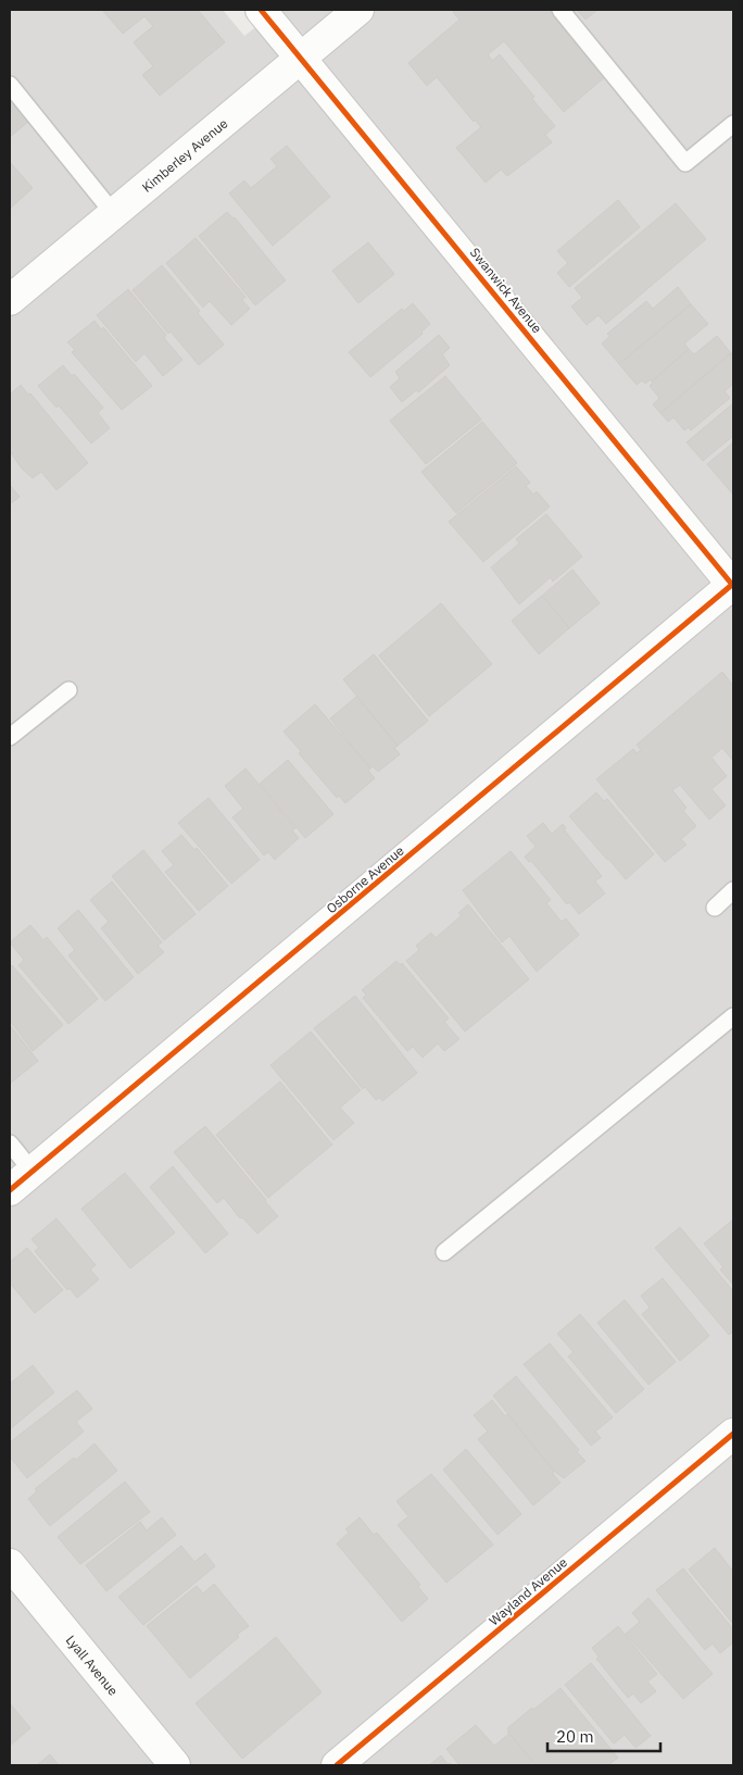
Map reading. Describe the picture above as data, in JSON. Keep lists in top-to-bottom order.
{
  "streets": {
    "street": [
      "Kimberley Avenue",
      "Swanwick Avenue",
      "Osborne Avenue",
      "Wayland Avenue",
      "Lyall Avenue"
    ]
  },
  "crossings": [
    ["Kimberley Avenue", "Swanwick Avenue"],
    ["Swanwick Avenue", "Osborne Avenue"]
  ],
  "scale_bar": "20 m"
}
